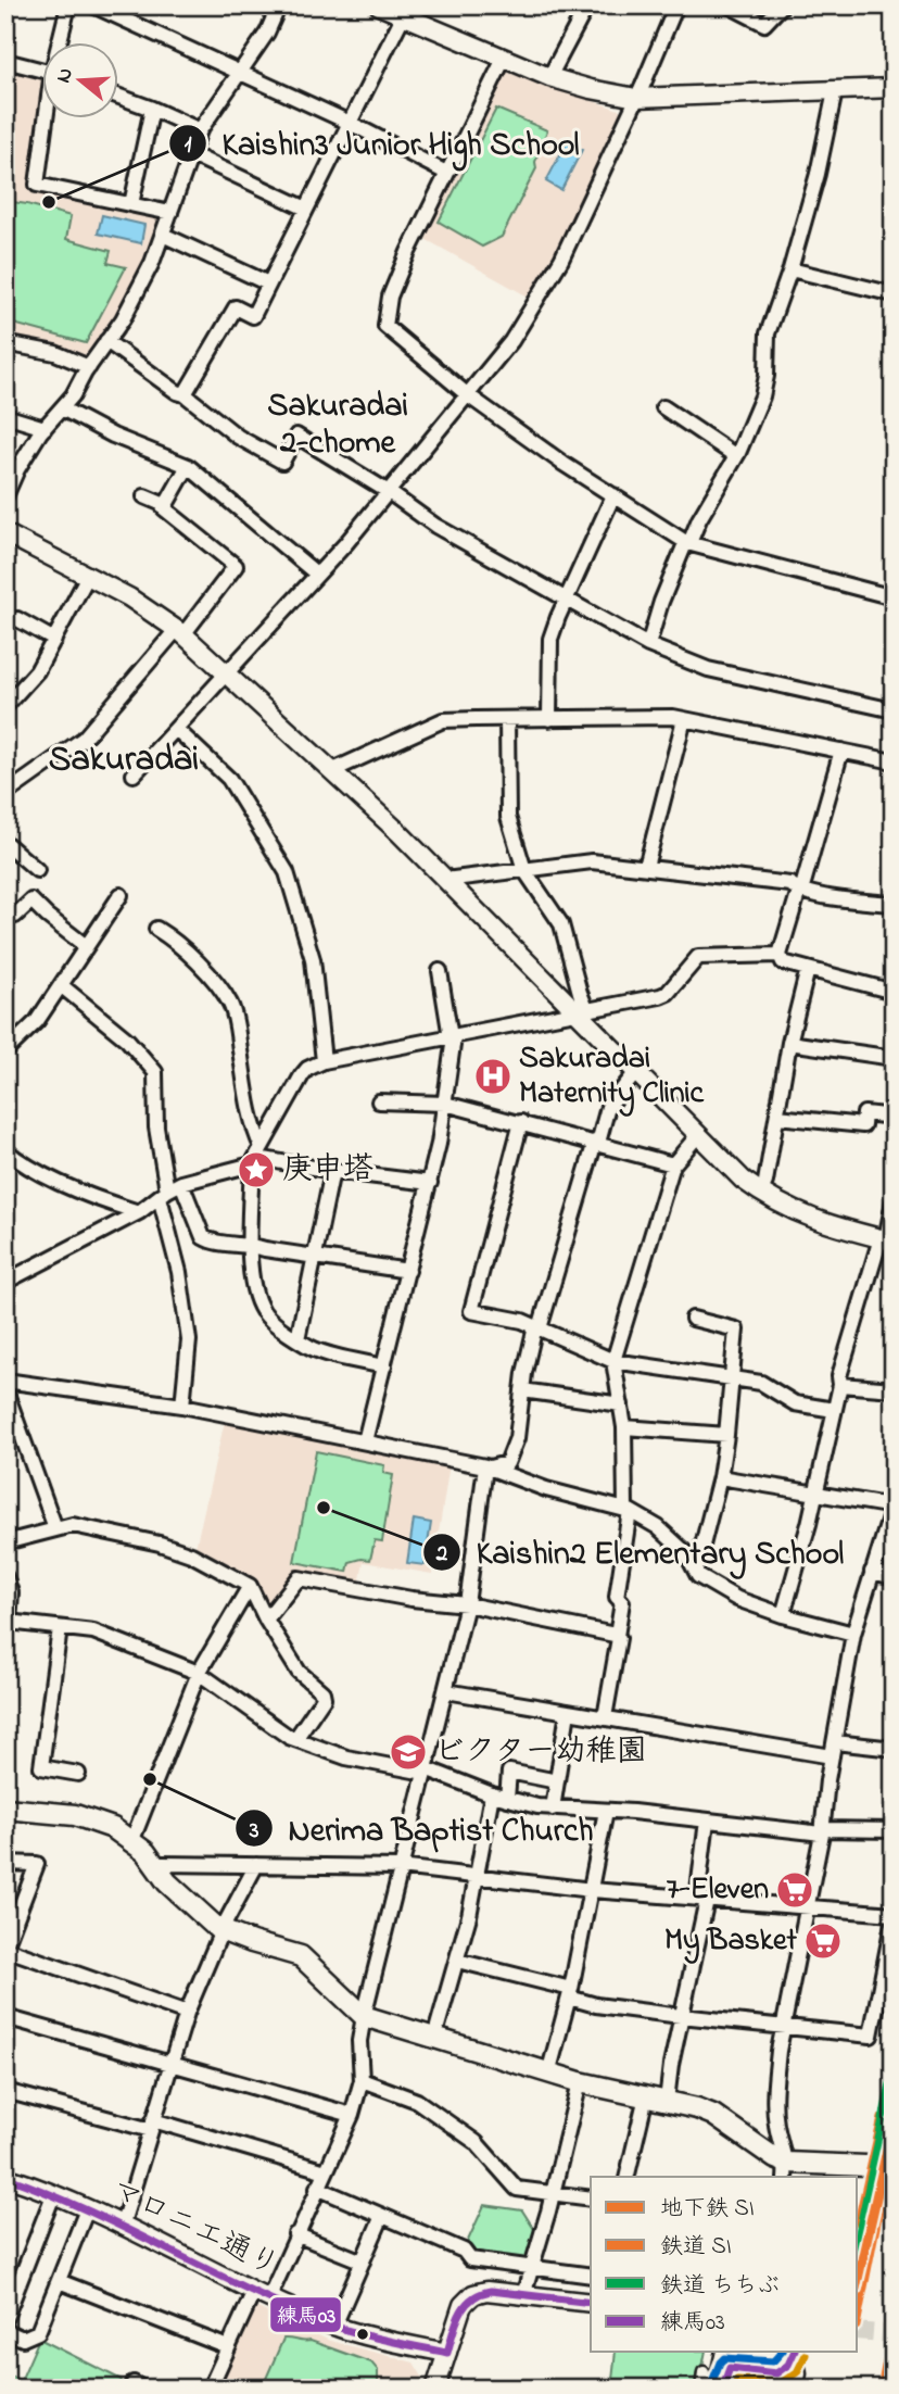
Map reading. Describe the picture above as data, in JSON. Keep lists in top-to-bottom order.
{
  "streets": {
    "street": ["マロニエ通り"]
  },
  "districts": ["Sakuradai 2-chome", "Sakuradai"],
  "places": {
    "other": ["Kaishin3 Junior High School", "Kaishin2 Elementary School", "Nerima Baptist Church"],
    "hospital": ["Sakuradai Maternity Clinic"],
    "place": ["庚申塔"],
    "school or university": ["ビクター幼稚園"],
    "supermarket": ["7-Eleven", "My Basket"]
  },
  "lines": [
    "rail line ちちぶ",
    "rail line SI",
    "metro line SI",
    "transit line 練馬03"
  ],
  "legend": [
    "地下鉄 SI",
    "鉄道 SI",
    "鉄道 ちちぶ",
    "練馬03"
  ],
  "north": "left"
}
